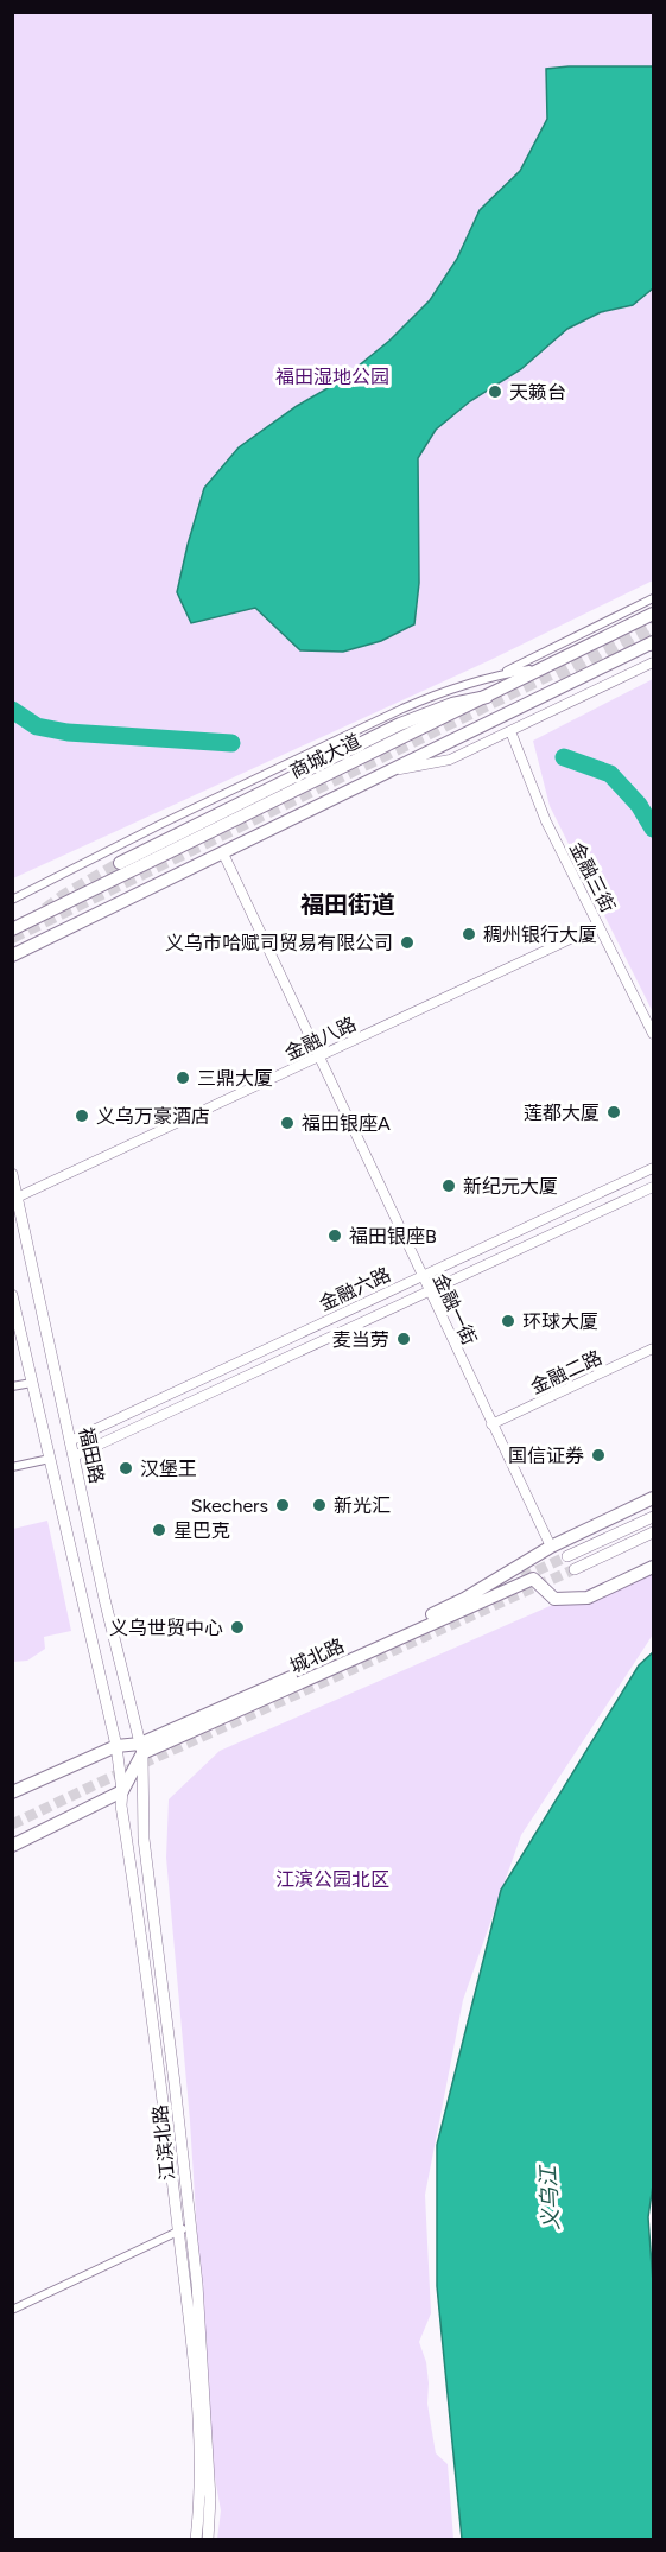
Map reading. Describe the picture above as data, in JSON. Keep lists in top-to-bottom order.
{
  "streets": {
    "main road": [
      "商城大道",
      "福田路",
      "城北路",
      "江滨北路"
    ],
    "street": [
      "金融三街",
      "金融八路",
      "金融六路",
      "金融一街",
      "金融二路"
    ]
  },
  "crossings": [
    ["金融三街", "金融八路"],
    ["金融八路", "金融一街"],
    ["金融八路", "福田路"],
    ["金融六路", "金融一街"],
    ["金融六路", "福田路"],
    ["金融一街", "金融二路"],
    ["金融一街", "城北路"],
    ["福田路", "城北路"],
    ["福田路", "江滨北路"],
    ["城北路", "江滨北路"]
  ],
  "districts": ["福田街道"],
  "water": ["义乌江"],
  "parks": ["福田湿地公园", "江滨公园北区"],
  "places": [
    "天籁台",
    "稠州银行大厦",
    "义乌市哈赋司贸易有限公司",
    "三鼎大厦",
    "莲都大厦",
    "义乌万豪酒店",
    "福田银座A",
    "新纪元大厦",
    "福田银座B",
    "环球大厦",
    "麦当劳",
    "国信证券",
    "汉堡王",
    "Skechers",
    "新光汇",
    "星巴克",
    "义乌世贸中心"
  ]
}
